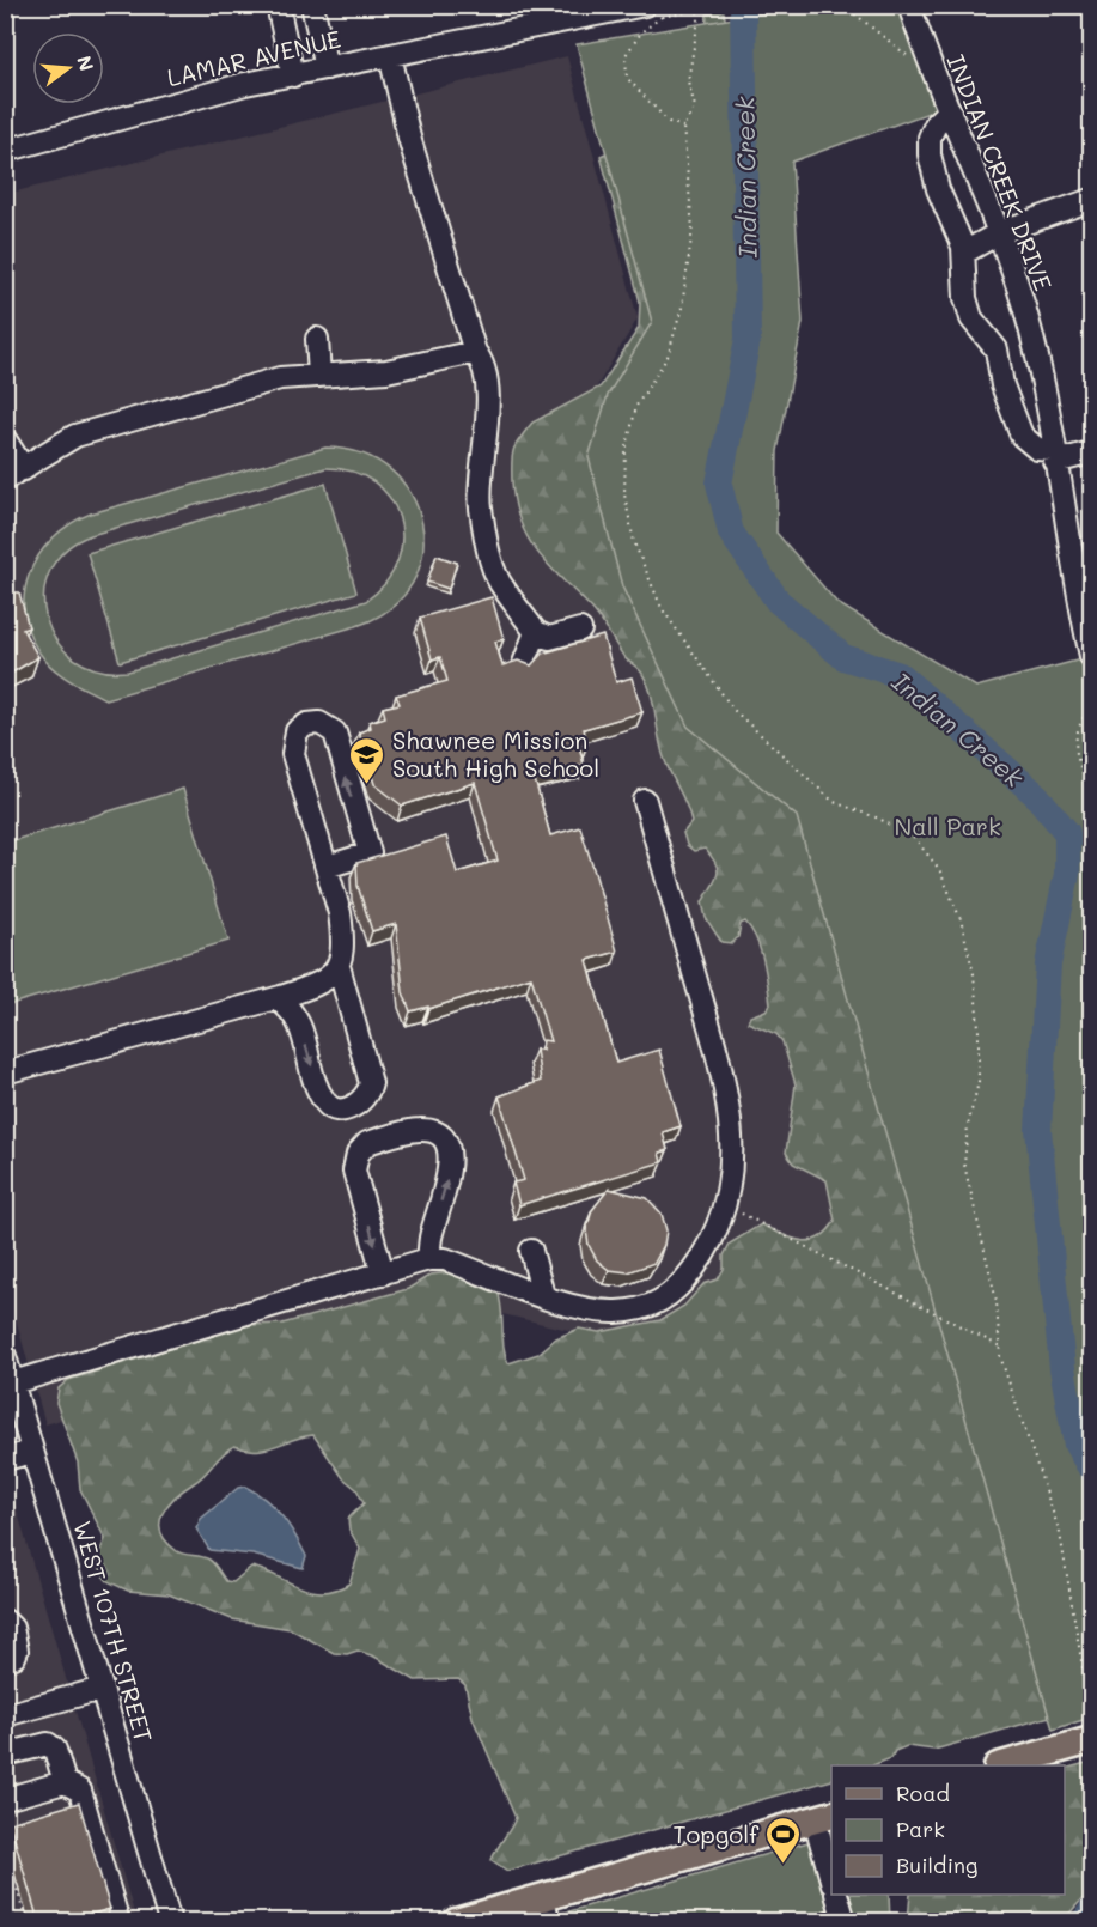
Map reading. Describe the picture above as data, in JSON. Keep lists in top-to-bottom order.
{
  "streets": {
    "street": ["LAMAR AVENUE", "INDIAN CREEK DRIVE", "WEST 107TH STREET"]
  },
  "water": ["Indian Creek"],
  "parks": ["Nall Park"],
  "places": {
    "school or university": ["Shawnee Mission South High School"],
    "sports": ["Topgolf"]
  },
  "legend": ["Road", "Park", "Building"],
  "north": "right"
}
